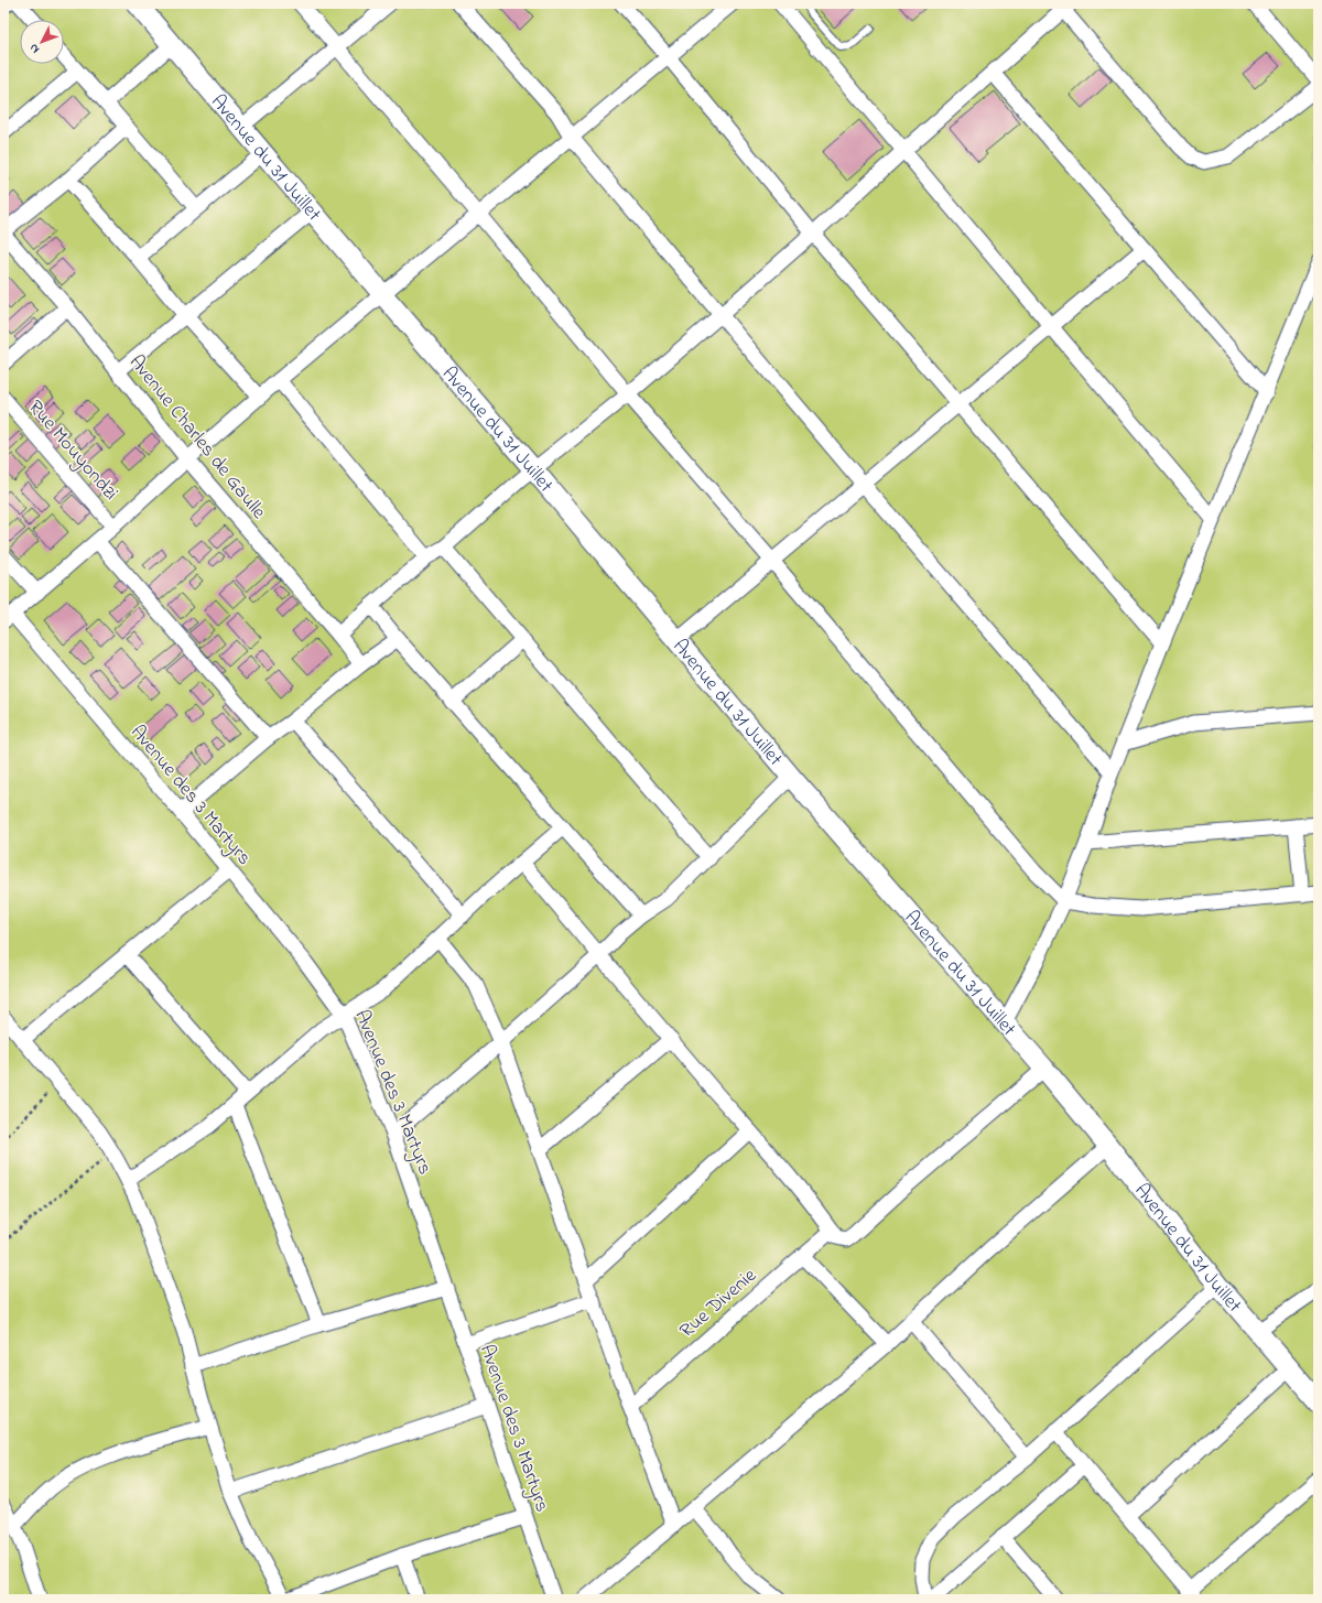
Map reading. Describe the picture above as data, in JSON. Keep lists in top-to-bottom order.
{
  "streets": {
    "street": [
      "Avenue du 31 Juillet",
      "Avenue Charles de Gaulle",
      "Rue Mouyondzi",
      "Avenue des 3 Martyrs",
      "Rue Divenie"
    ]
  },
  "north": "bottom left"
}
